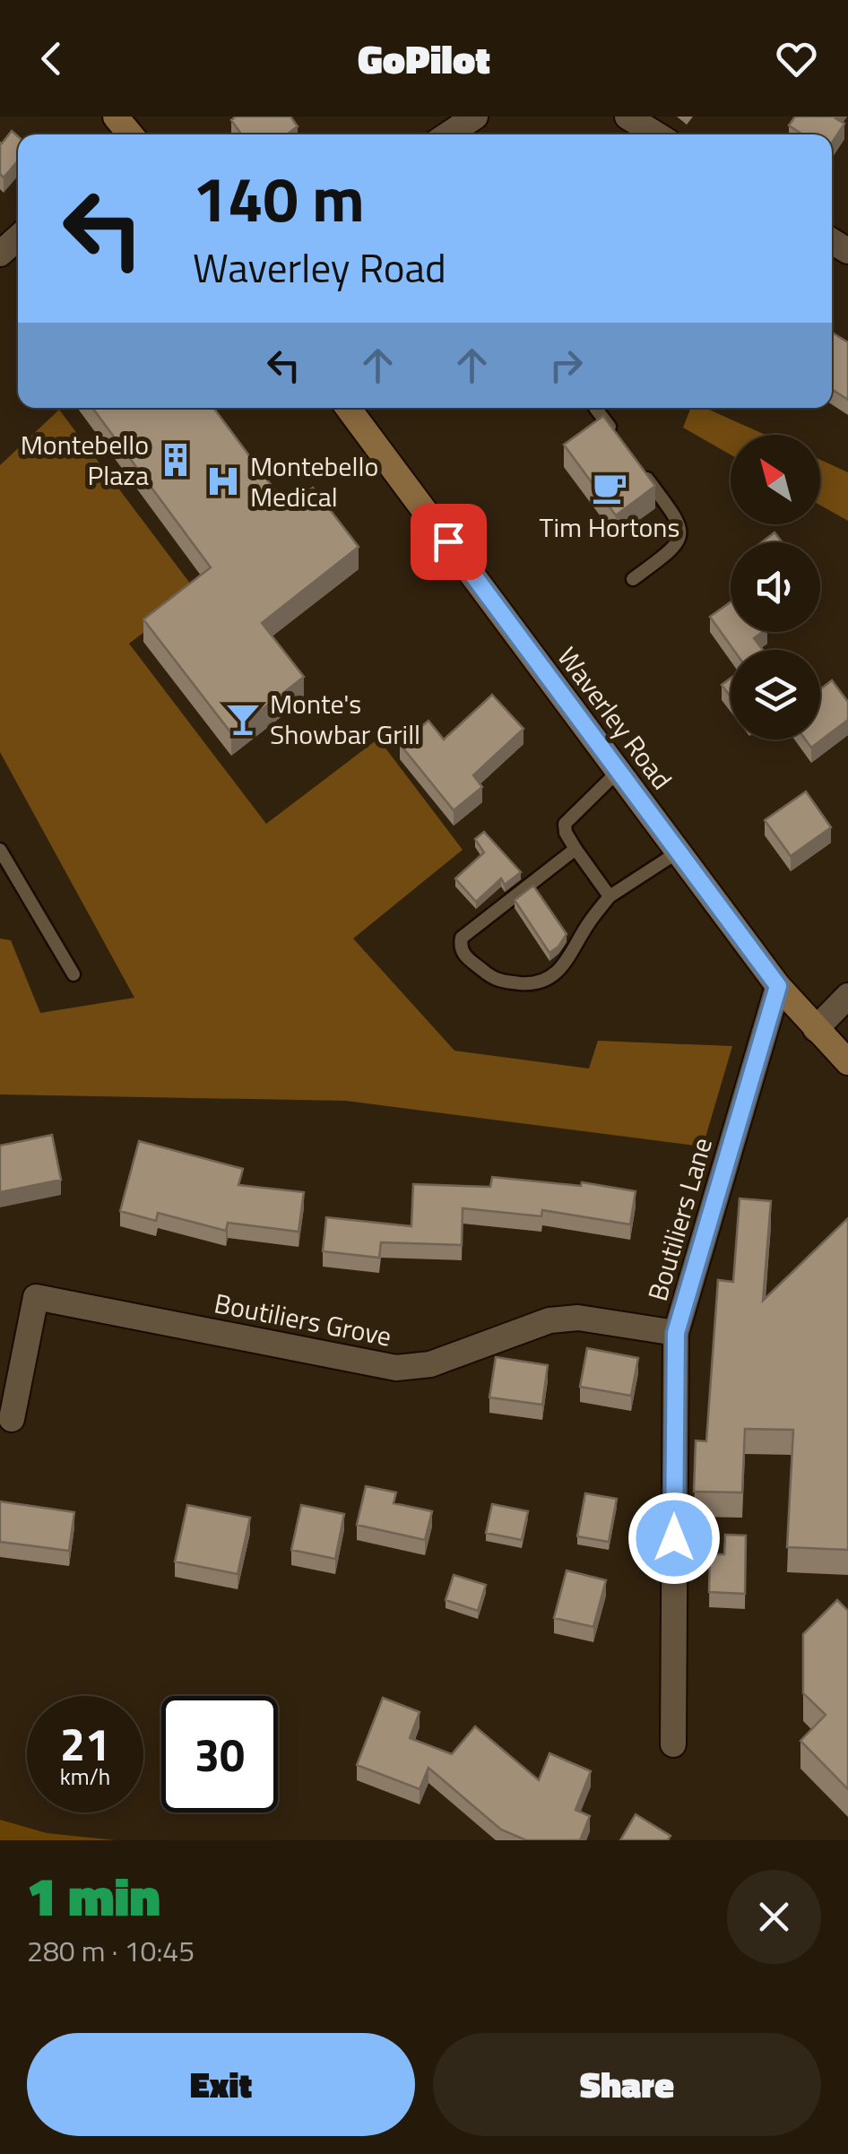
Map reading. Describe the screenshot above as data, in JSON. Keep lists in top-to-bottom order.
{
  "streets": {
    "main road": ["Waverley Road"],
    "street": ["Boutiliers Lane", "Boutiliers Grove"]
  },
  "crossings": [
    ["Waverley Road", "Boutiliers Lane"],
    ["Boutiliers Lane", "Boutiliers Grove"]
  ],
  "places": {
    "building": ["Montebello Plaza"],
    "hospital": ["Montebello Medical"],
    "cafe": ["Tim Hortons"],
    "bar": ["Monte's Showbar Grill"]
  },
  "north": "top left",
  "page": {
    "header": "GoPilot",
    "turn": ["140 m", "Waverley Road"],
    "speed": "21 km/h",
    "limit": "30",
    "heading": ["1 min", "280 m · 10:45"],
    "buttons": ["Exit", "Share"]
  }
}
